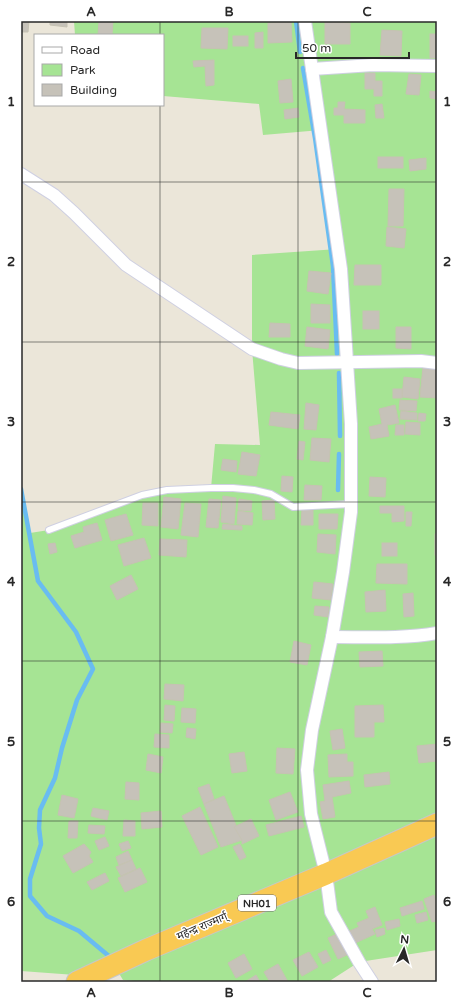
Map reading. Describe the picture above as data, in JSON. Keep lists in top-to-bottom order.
{
  "streets": {
    "highway": ["NH01", "महेन्द्र राज्मार्ग्"]
  },
  "legend": ["Road", "Park", "Building"],
  "scale_bar": "50 m",
  "north": "top",
  "grid": {
    "columns": ["A", "B", "C"],
    "rows": [
      "1",
      "2",
      "3",
      "4",
      "5",
      "6"
    ]
  }
}
